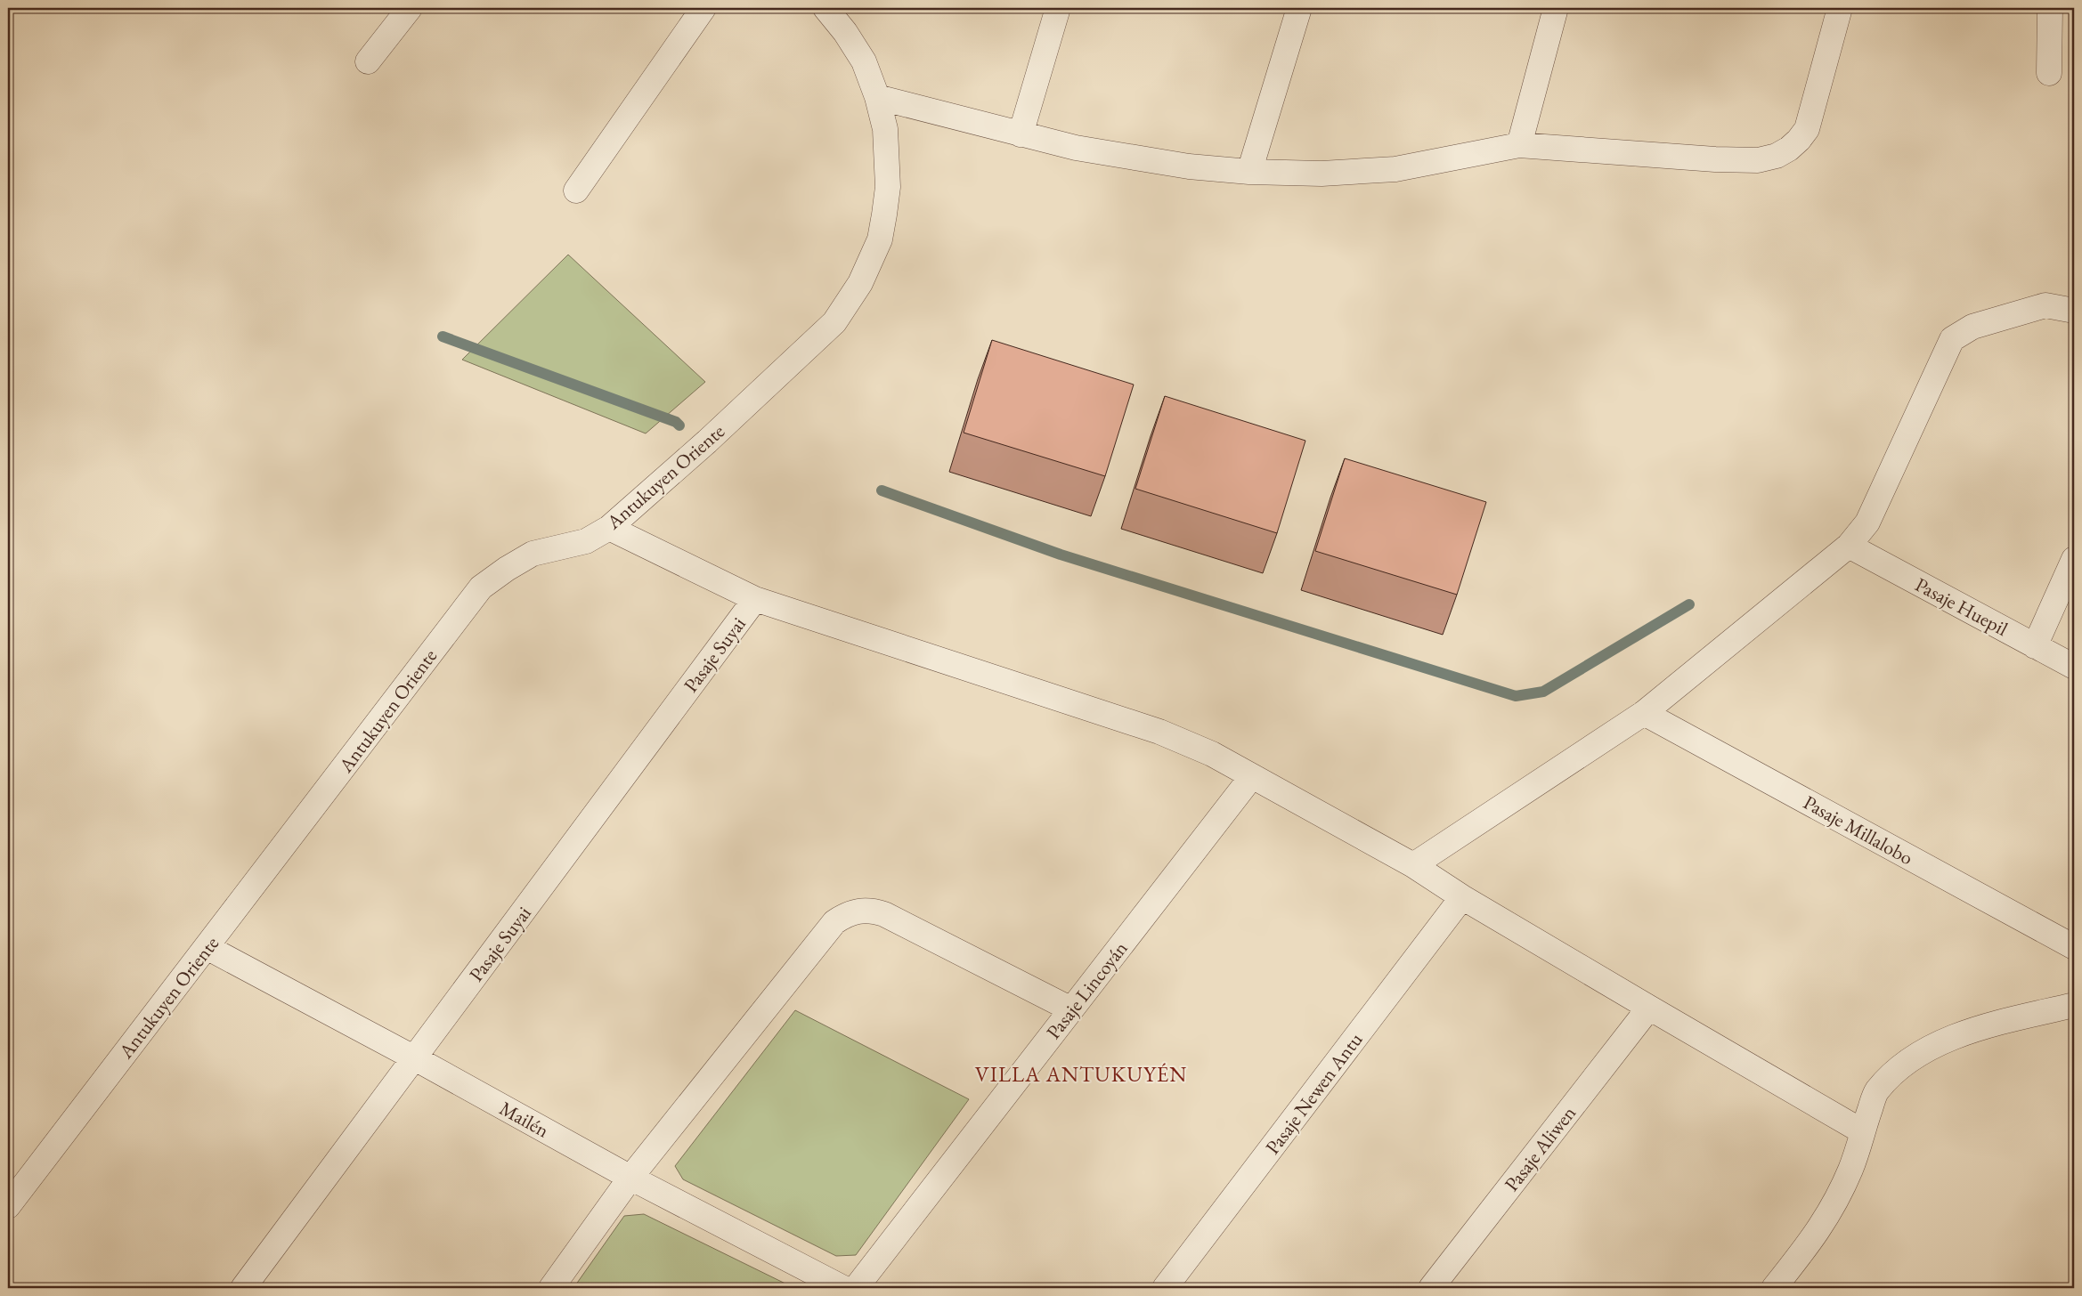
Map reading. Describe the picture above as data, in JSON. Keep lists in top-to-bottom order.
{
  "streets": {
    "street": [
      "Antukuyen Oriente",
      "Pasaje Huepil",
      "Pasaje Suyai",
      "Pasaje Millalobo",
      "Pasaje Lincoyán",
      "Pasaje Newen Antu",
      "Mailén",
      "Pasaje Aliwen"
    ]
  },
  "crossings": [
    ["Antukuyen Oriente", "Mailén"],
    ["Pasaje Suyai", "Mailén"]
  ],
  "districts": ["VILLA ANTUKUYÉN"]
}
